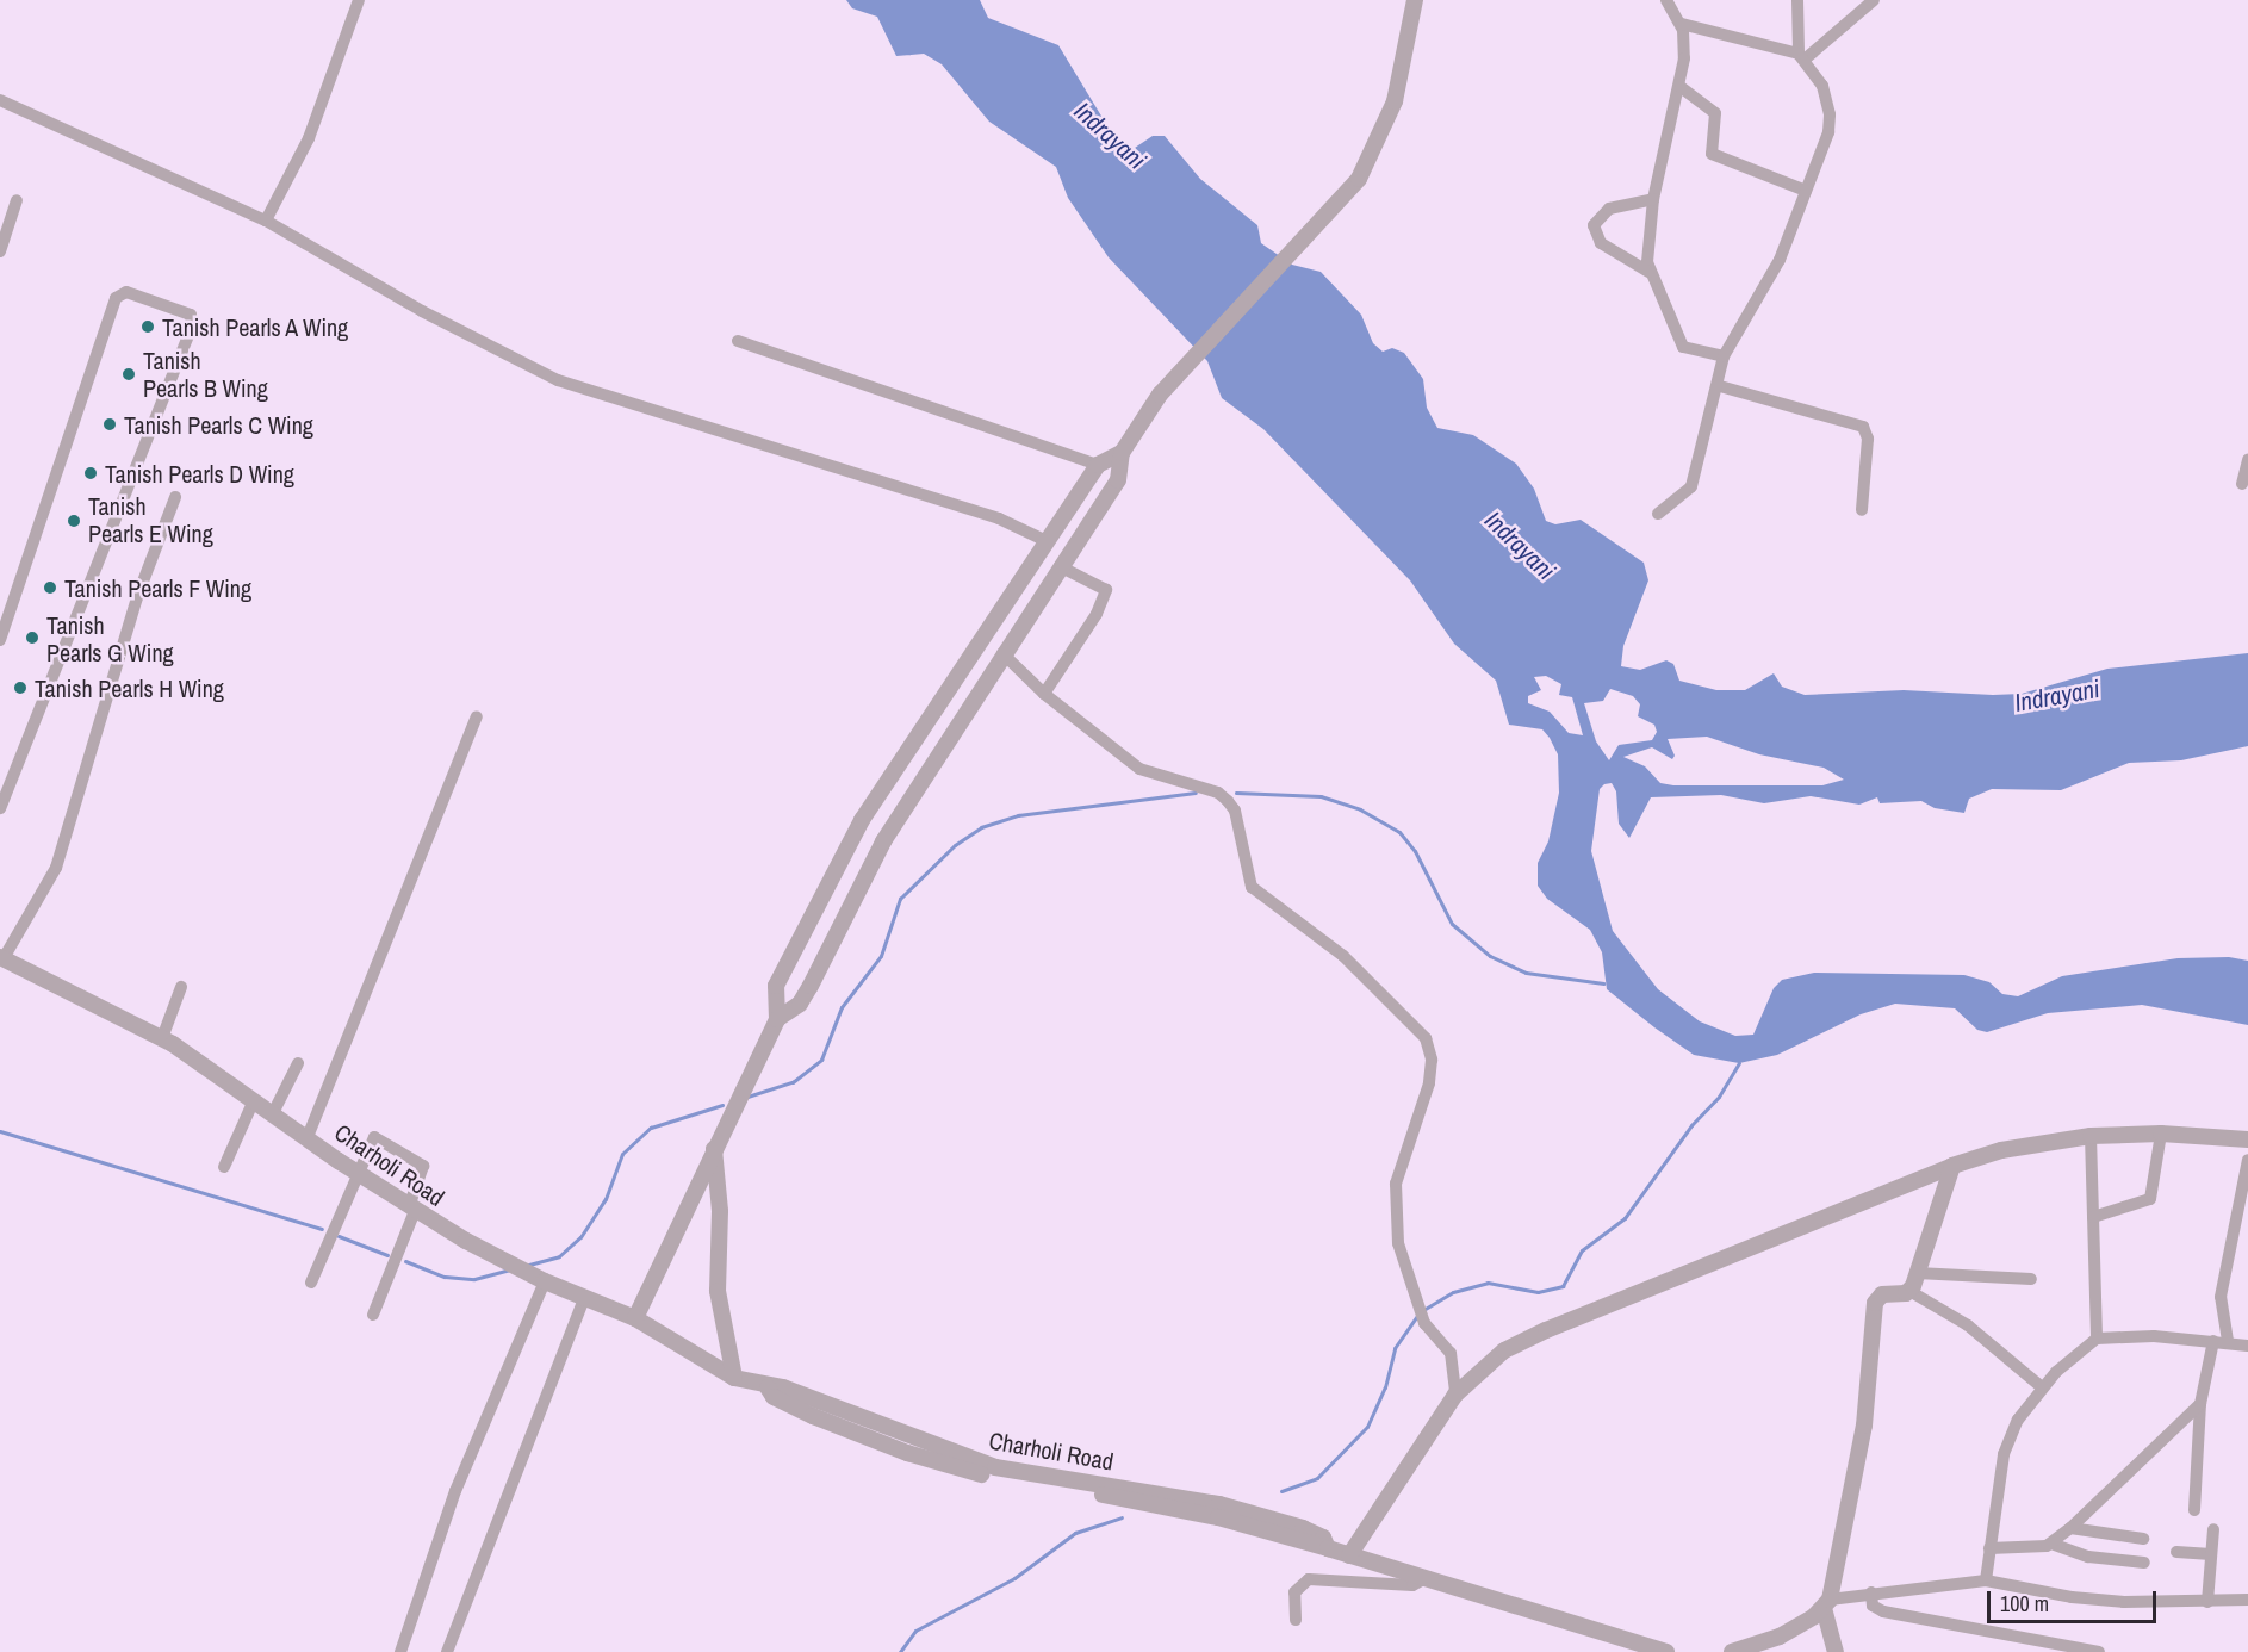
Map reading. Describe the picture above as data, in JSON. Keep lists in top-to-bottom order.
{
  "streets": {
    "street": ["Charholi Road"]
  },
  "water": ["Indrayani"],
  "places": [
    "Tanish Pearls A Wing",
    "Tanish Pearls B Wing",
    "Tanish Pearls C Wing",
    "Tanish Pearls D Wing",
    "Tanish Pearls E Wing",
    "Tanish Pearls F Wing",
    "Tanish Pearls G Wing",
    "Tanish Pearls H Wing"
  ],
  "scale_bar": "100 m"
}
